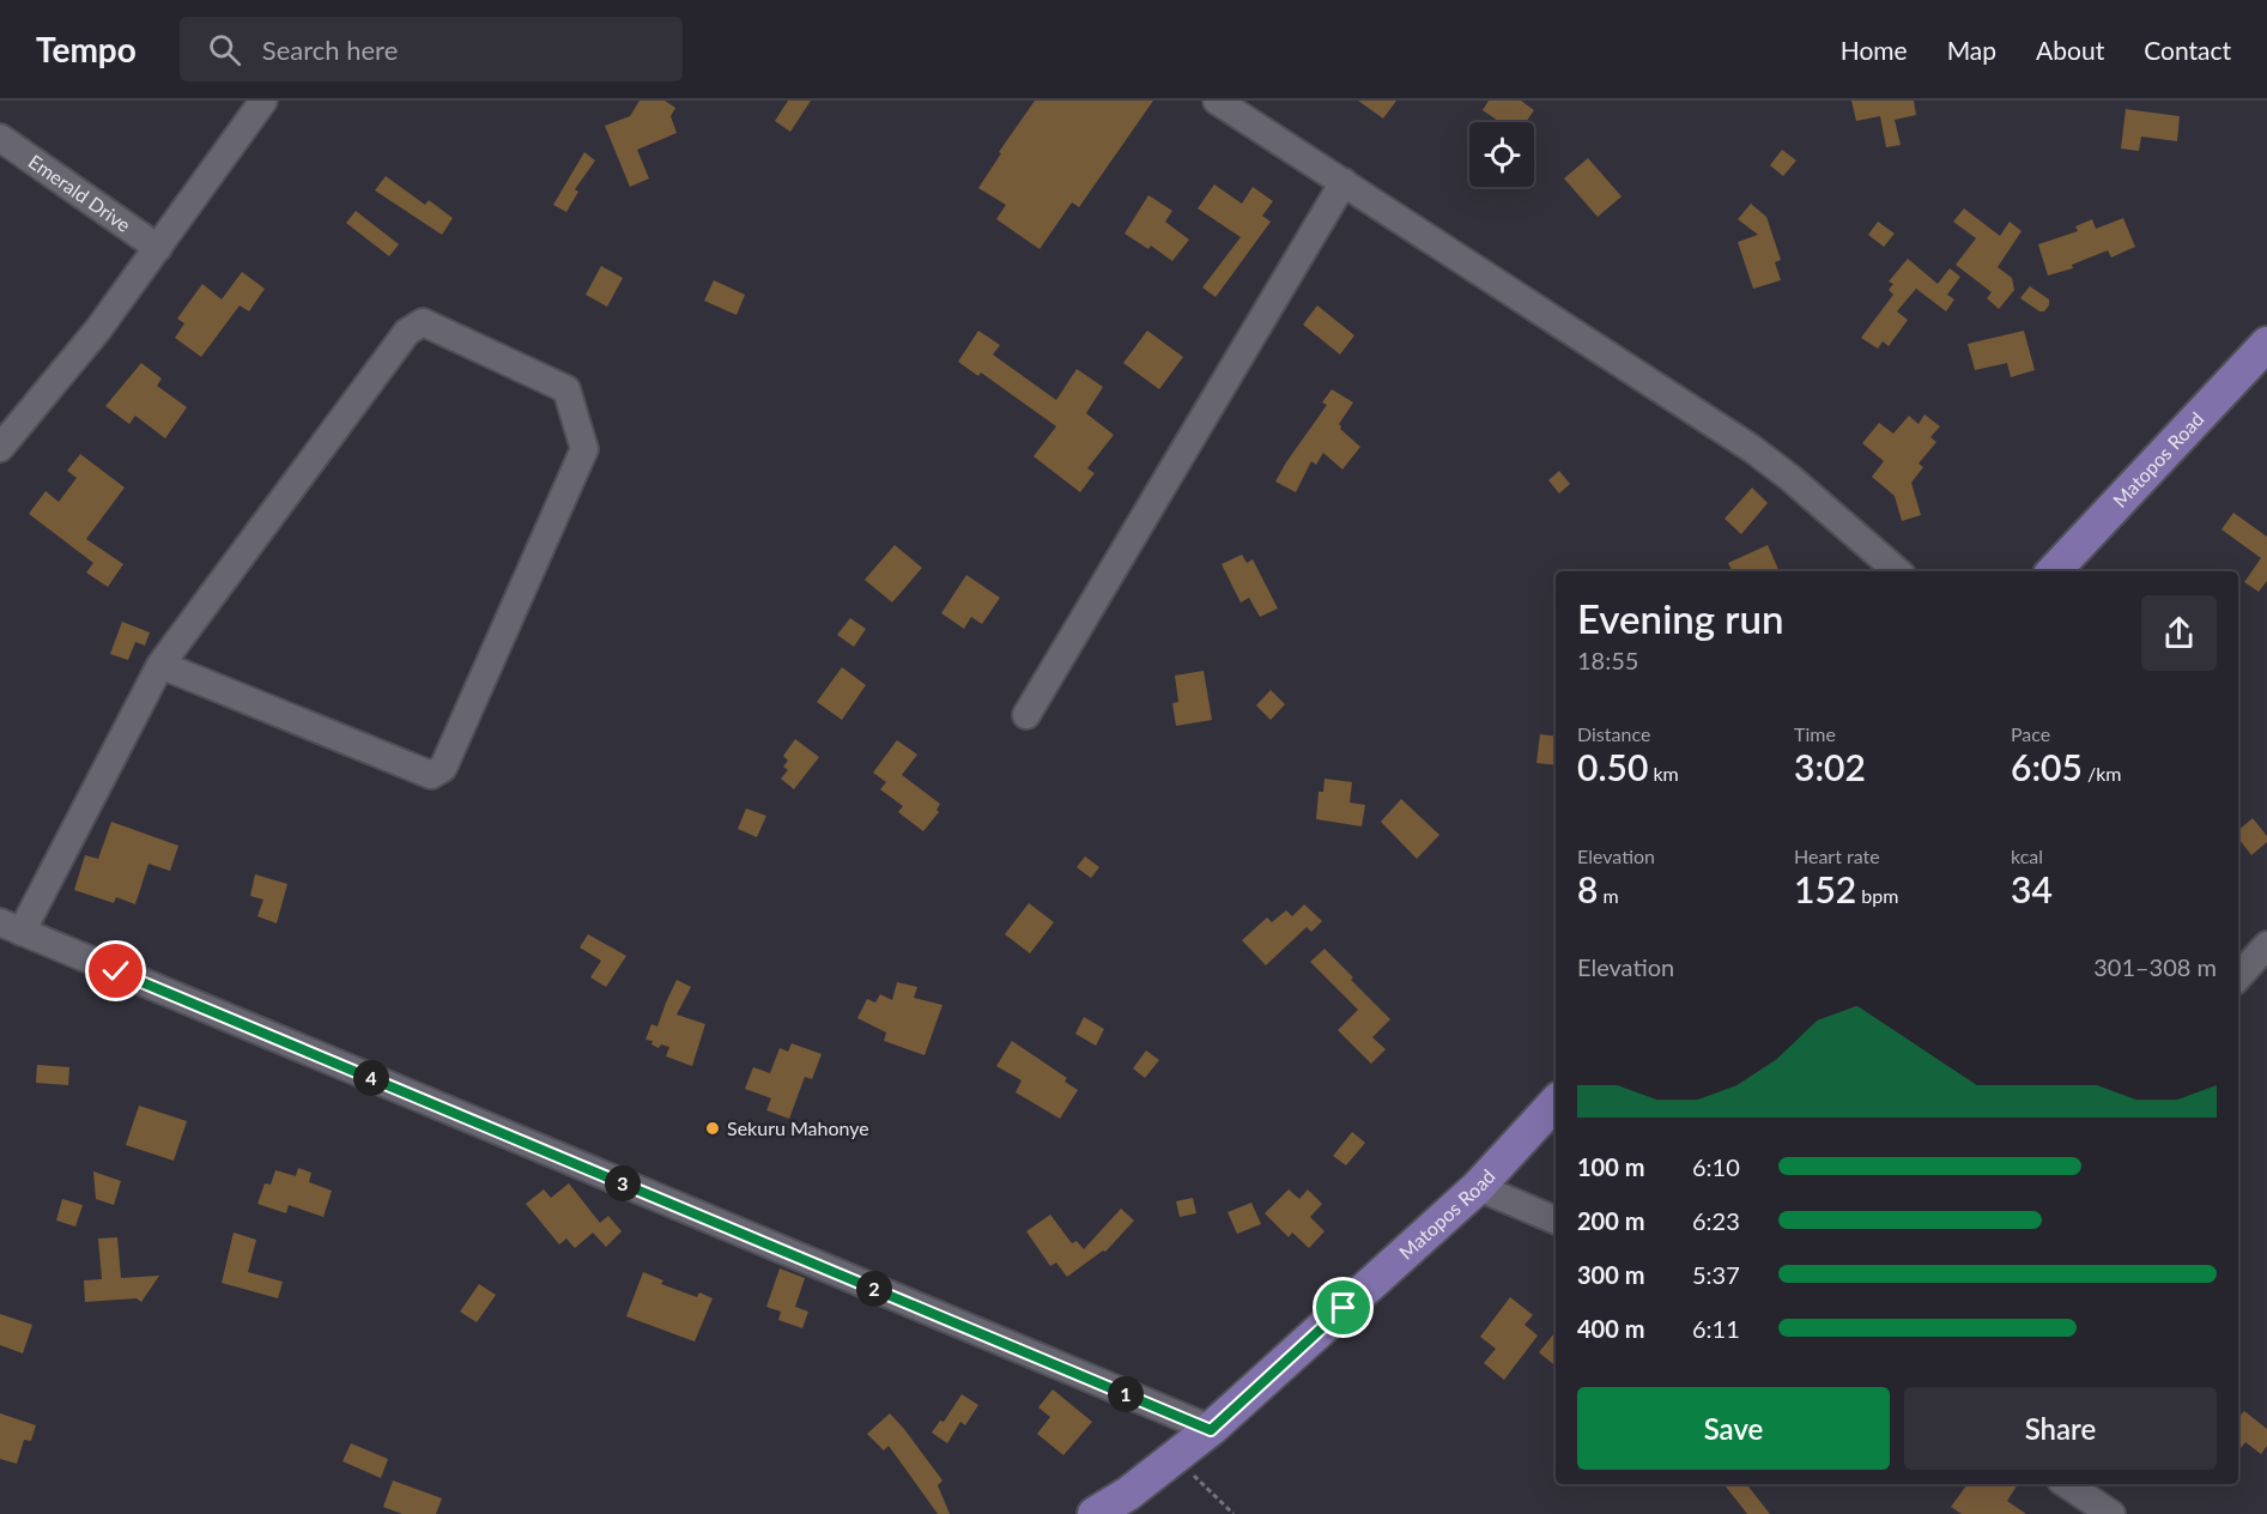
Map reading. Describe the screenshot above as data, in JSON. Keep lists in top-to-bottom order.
{
  "streets": {
    "main road": ["Matopos Road"],
    "street": ["Emerald Drive"]
  },
  "places": ["Sekuru Mahonye"],
  "page": {
    "header": "Tempo",
    "search": "Search here",
    "nav": [
      "Home",
      "Map",
      "About",
      "Contact"
    ],
    "heading": ["Evening run", "18:55"],
    "stats": [
      ["Distance", "0.50 km"],
      ["Time", "3:02"],
      ["Pace", "6:05 /km"],
      ["Elevation", "8 m"],
      ["Heart rate", "152 bpm"],
      ["kcal", "34"]
    ],
    "chart": ["Elevation", "301–308 m"],
    "pins": [
      "4",
      "3",
      "2",
      "1"
    ],
    "list": [
      {
        "name": "100 m",
        "note": "6:10"
      },
      {
        "name": "200 m",
        "note": "6:23"
      },
      {
        "name": "300 m",
        "note": "5:37"
      },
      {
        "name": "400 m",
        "note": "6:11"
      }
    ],
    "buttons": ["Save", "Share"]
  }
}
